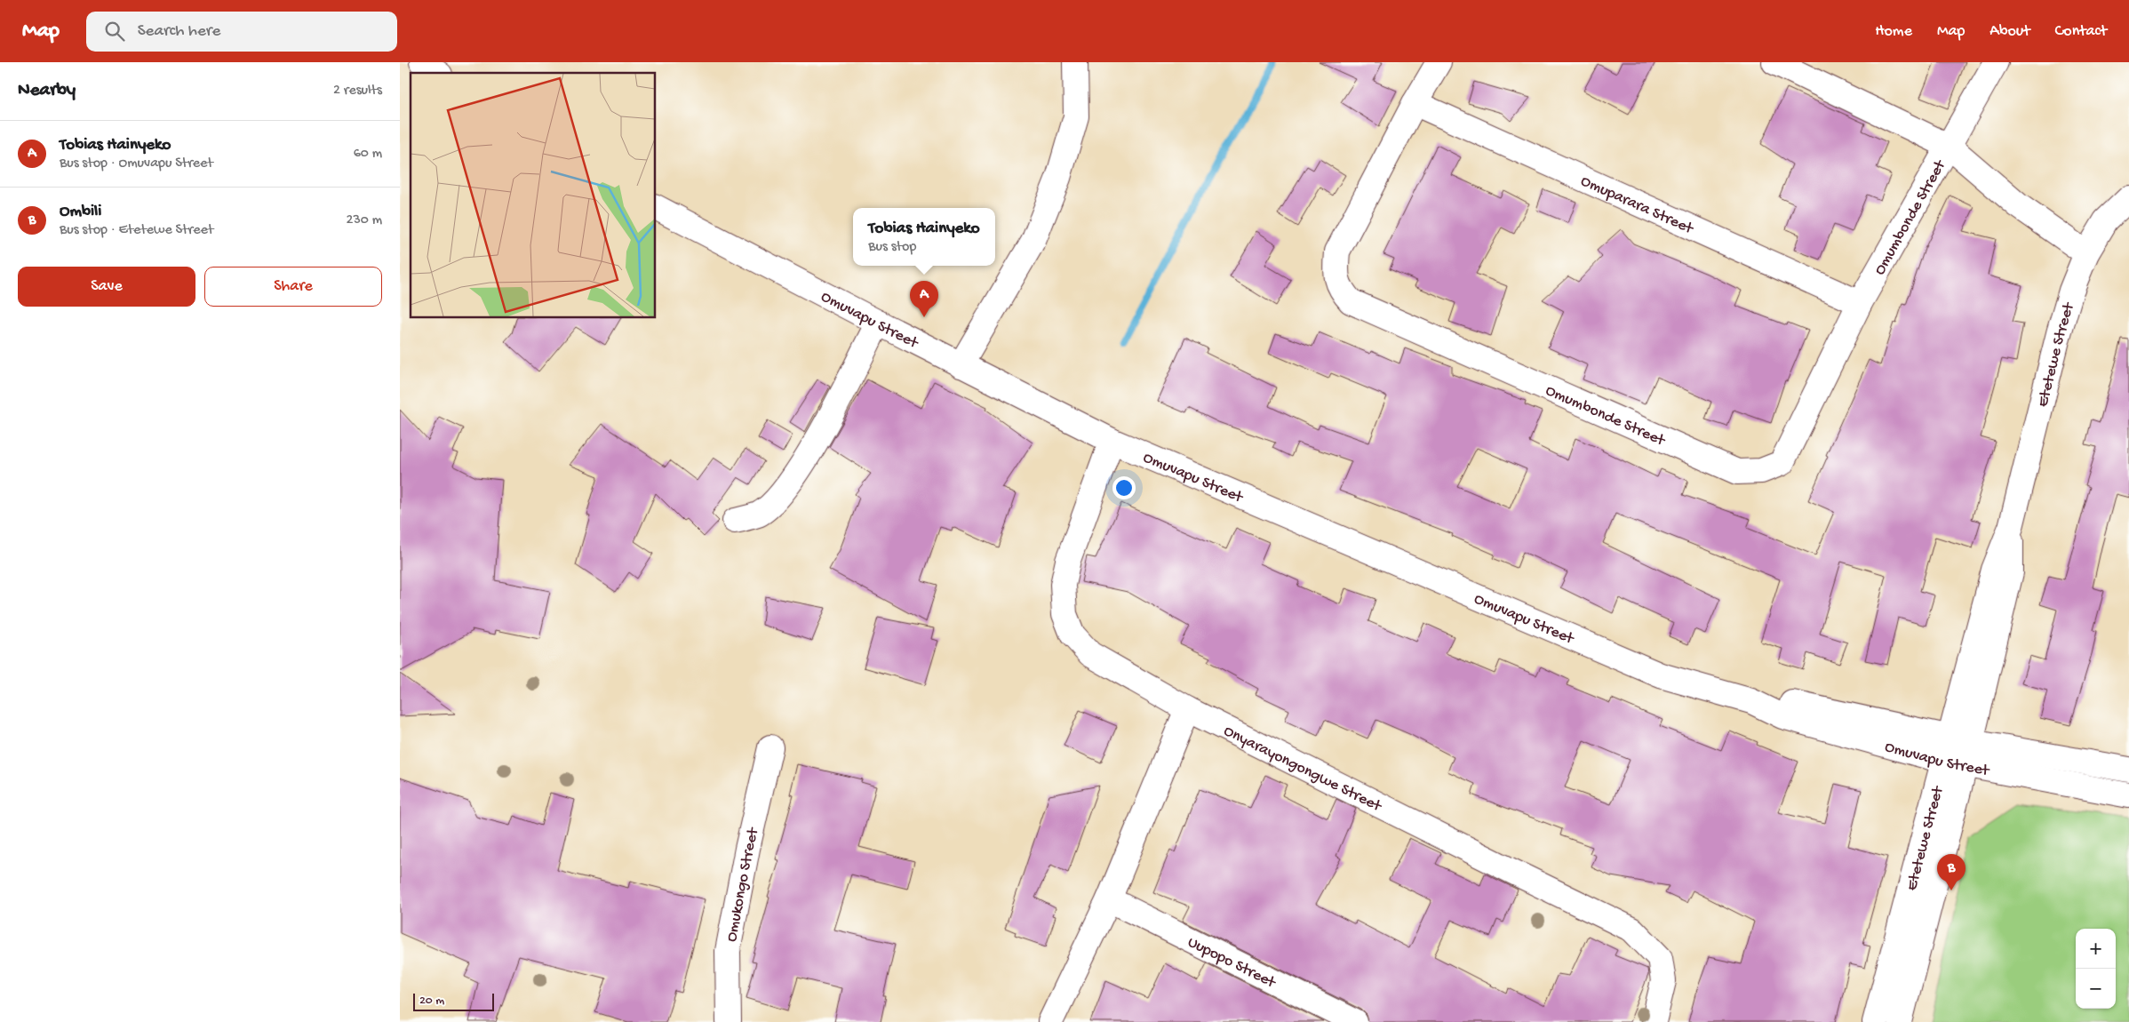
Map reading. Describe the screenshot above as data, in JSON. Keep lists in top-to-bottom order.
{
  "streets": {
    "street": [
      "Omuparara Street",
      "Omumbonde Street",
      "Omuvapu Street",
      "Etetewe Street",
      "Onyarayongongwe Street",
      "Omukongo Street",
      "Uupopo Street"
    ]
  },
  "crossings": [
    ["Omuparara Street", "Omumbonde Street"],
    ["Omumbonde Street", "Etetewe Street"],
    ["Omuvapu Street", "Etetewe Street"],
    ["Omuvapu Street", "Onyarayongongwe Street"]
  ],
  "scale_bar": "20 m",
  "page": {
    "header": "Map",
    "search": "Search here",
    "nav": [
      "Home",
      "Map",
      "About",
      "Contact"
    ],
    "heading": ["Nearby", "2 results"],
    "list": [
      {
        "mark": "A",
        "name": "Tobias Hainyeko",
        "note": "Bus stop · Omuvapu Street",
        "value": "60 m"
      },
      {
        "mark": "B",
        "name": "Ombili",
        "note": "Bus stop · Etetewe Street",
        "value": "230 m"
      }
    ],
    "popup": ["Tobias Hainyeko", "Bus stop"],
    "buttons": ["Save", "Share"],
    "pins": ["A", "B"],
    "map_buttons": ["+", "−"],
    "scale": "20 m"
  }
}
